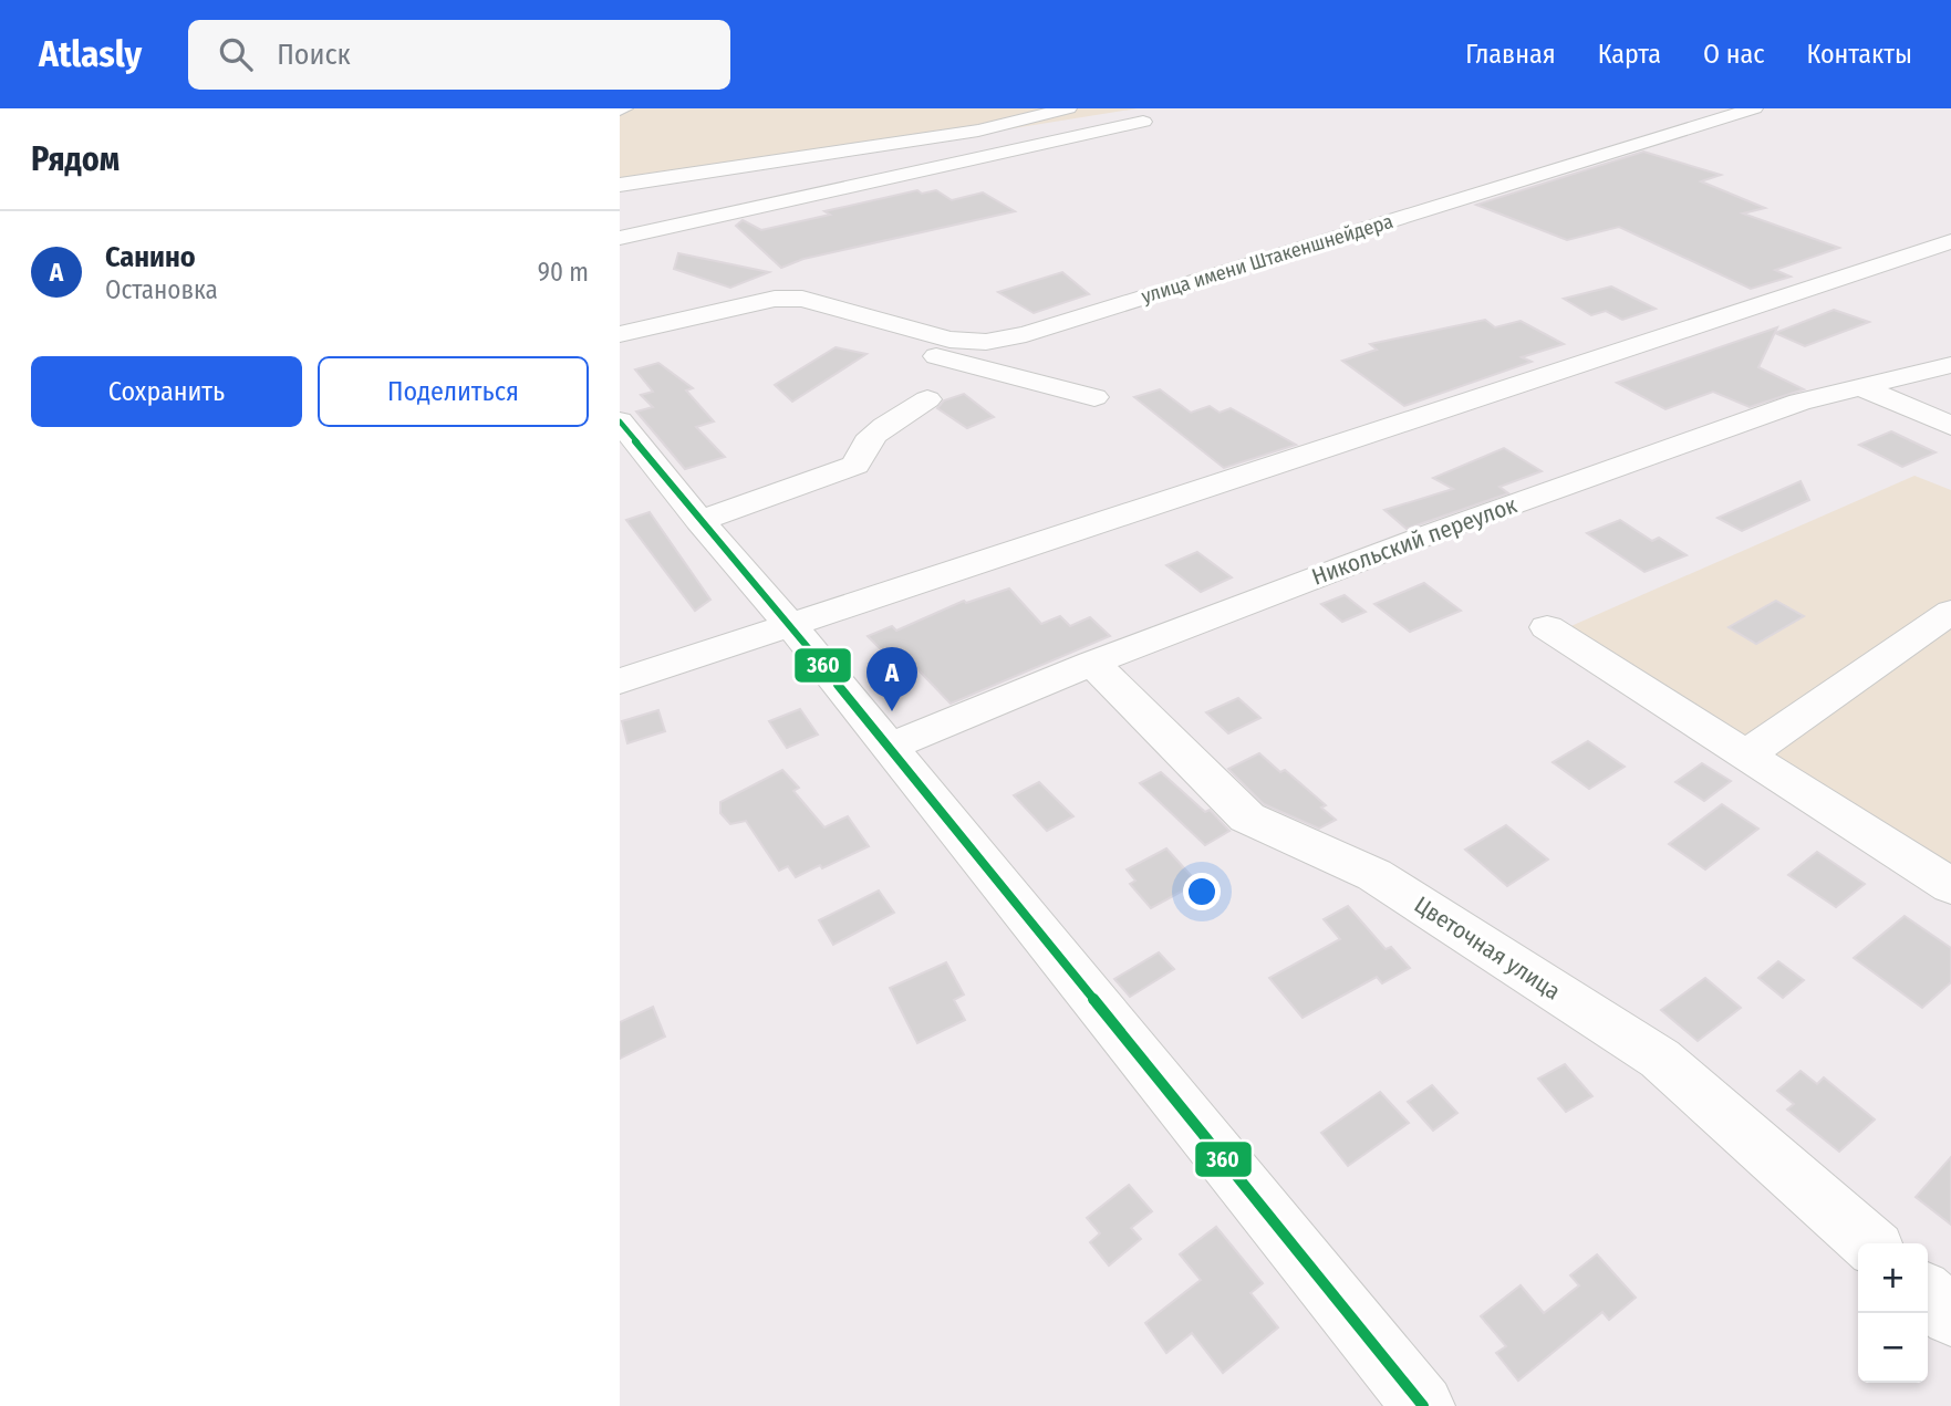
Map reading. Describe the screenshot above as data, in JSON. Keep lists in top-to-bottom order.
{
  "streets": {
    "street": ["улица имени Штакеншнейдера", "Никольский переулок", "Цветочная улица"]
  },
  "crossings": [
    ["Никольский переулок", "Цветочная улица"]
  ],
  "lines": ["transit line 360"],
  "page": {
    "header": "Atlasly",
    "search": "Поиск",
    "nav": [
      "Главная",
      "Карта",
      "О нас",
      "Контакты"
    ],
    "heading": "Рядом",
    "list": [
      {
        "mark": "A",
        "name": "Санино",
        "note": "Остановка",
        "value": "90 m"
      }
    ],
    "buttons": ["Сохранить", "Поделиться"],
    "pins": "A",
    "map_buttons": ["+", "−"]
  }
}
